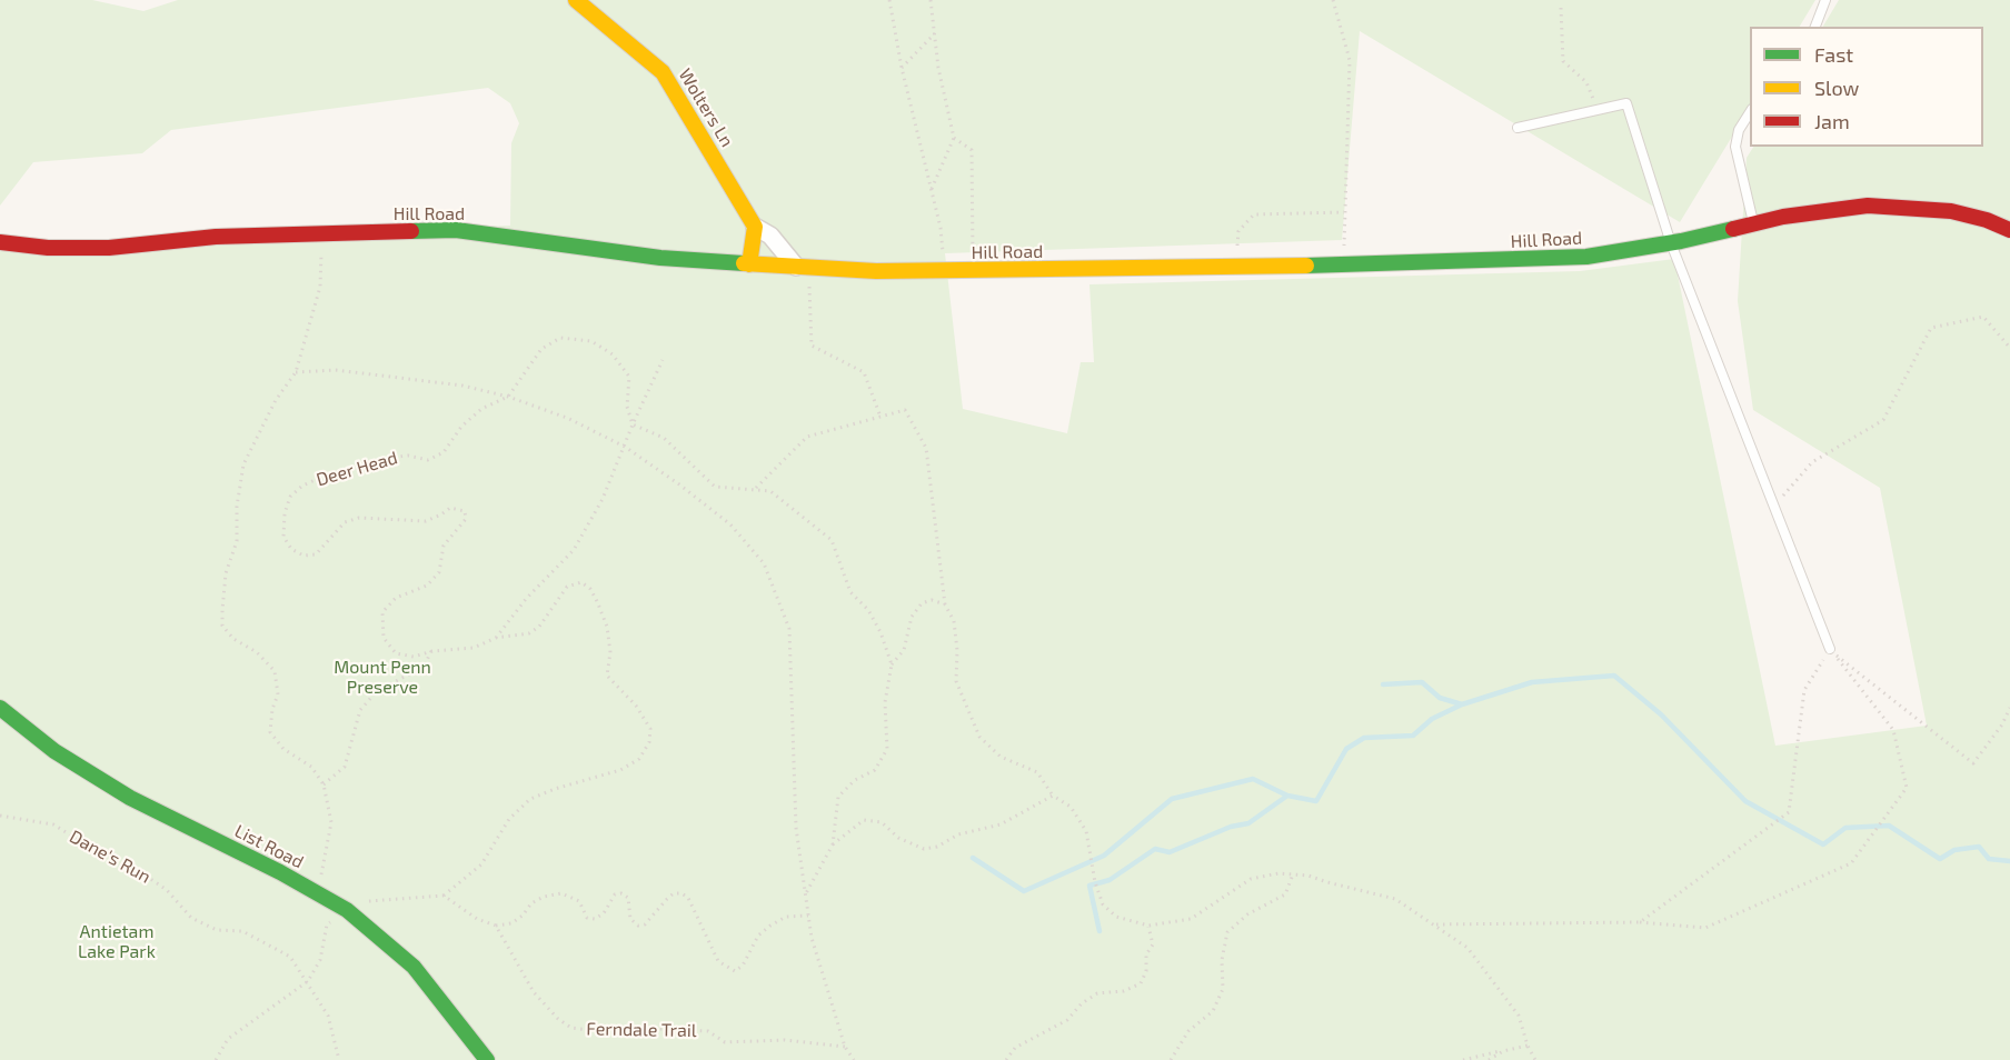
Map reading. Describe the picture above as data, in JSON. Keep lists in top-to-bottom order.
{
  "streets": {
    "street": ["Wolters Ln", "Hill Road", "List Road"],
    "path": ["Deer Head", "Dane's Run", "Ferndale Trail"]
  },
  "parks": ["Mount Penn Preserve", "Antietam Lake Park"],
  "legend": ["Fast", "Slow", "Jam"]
}
